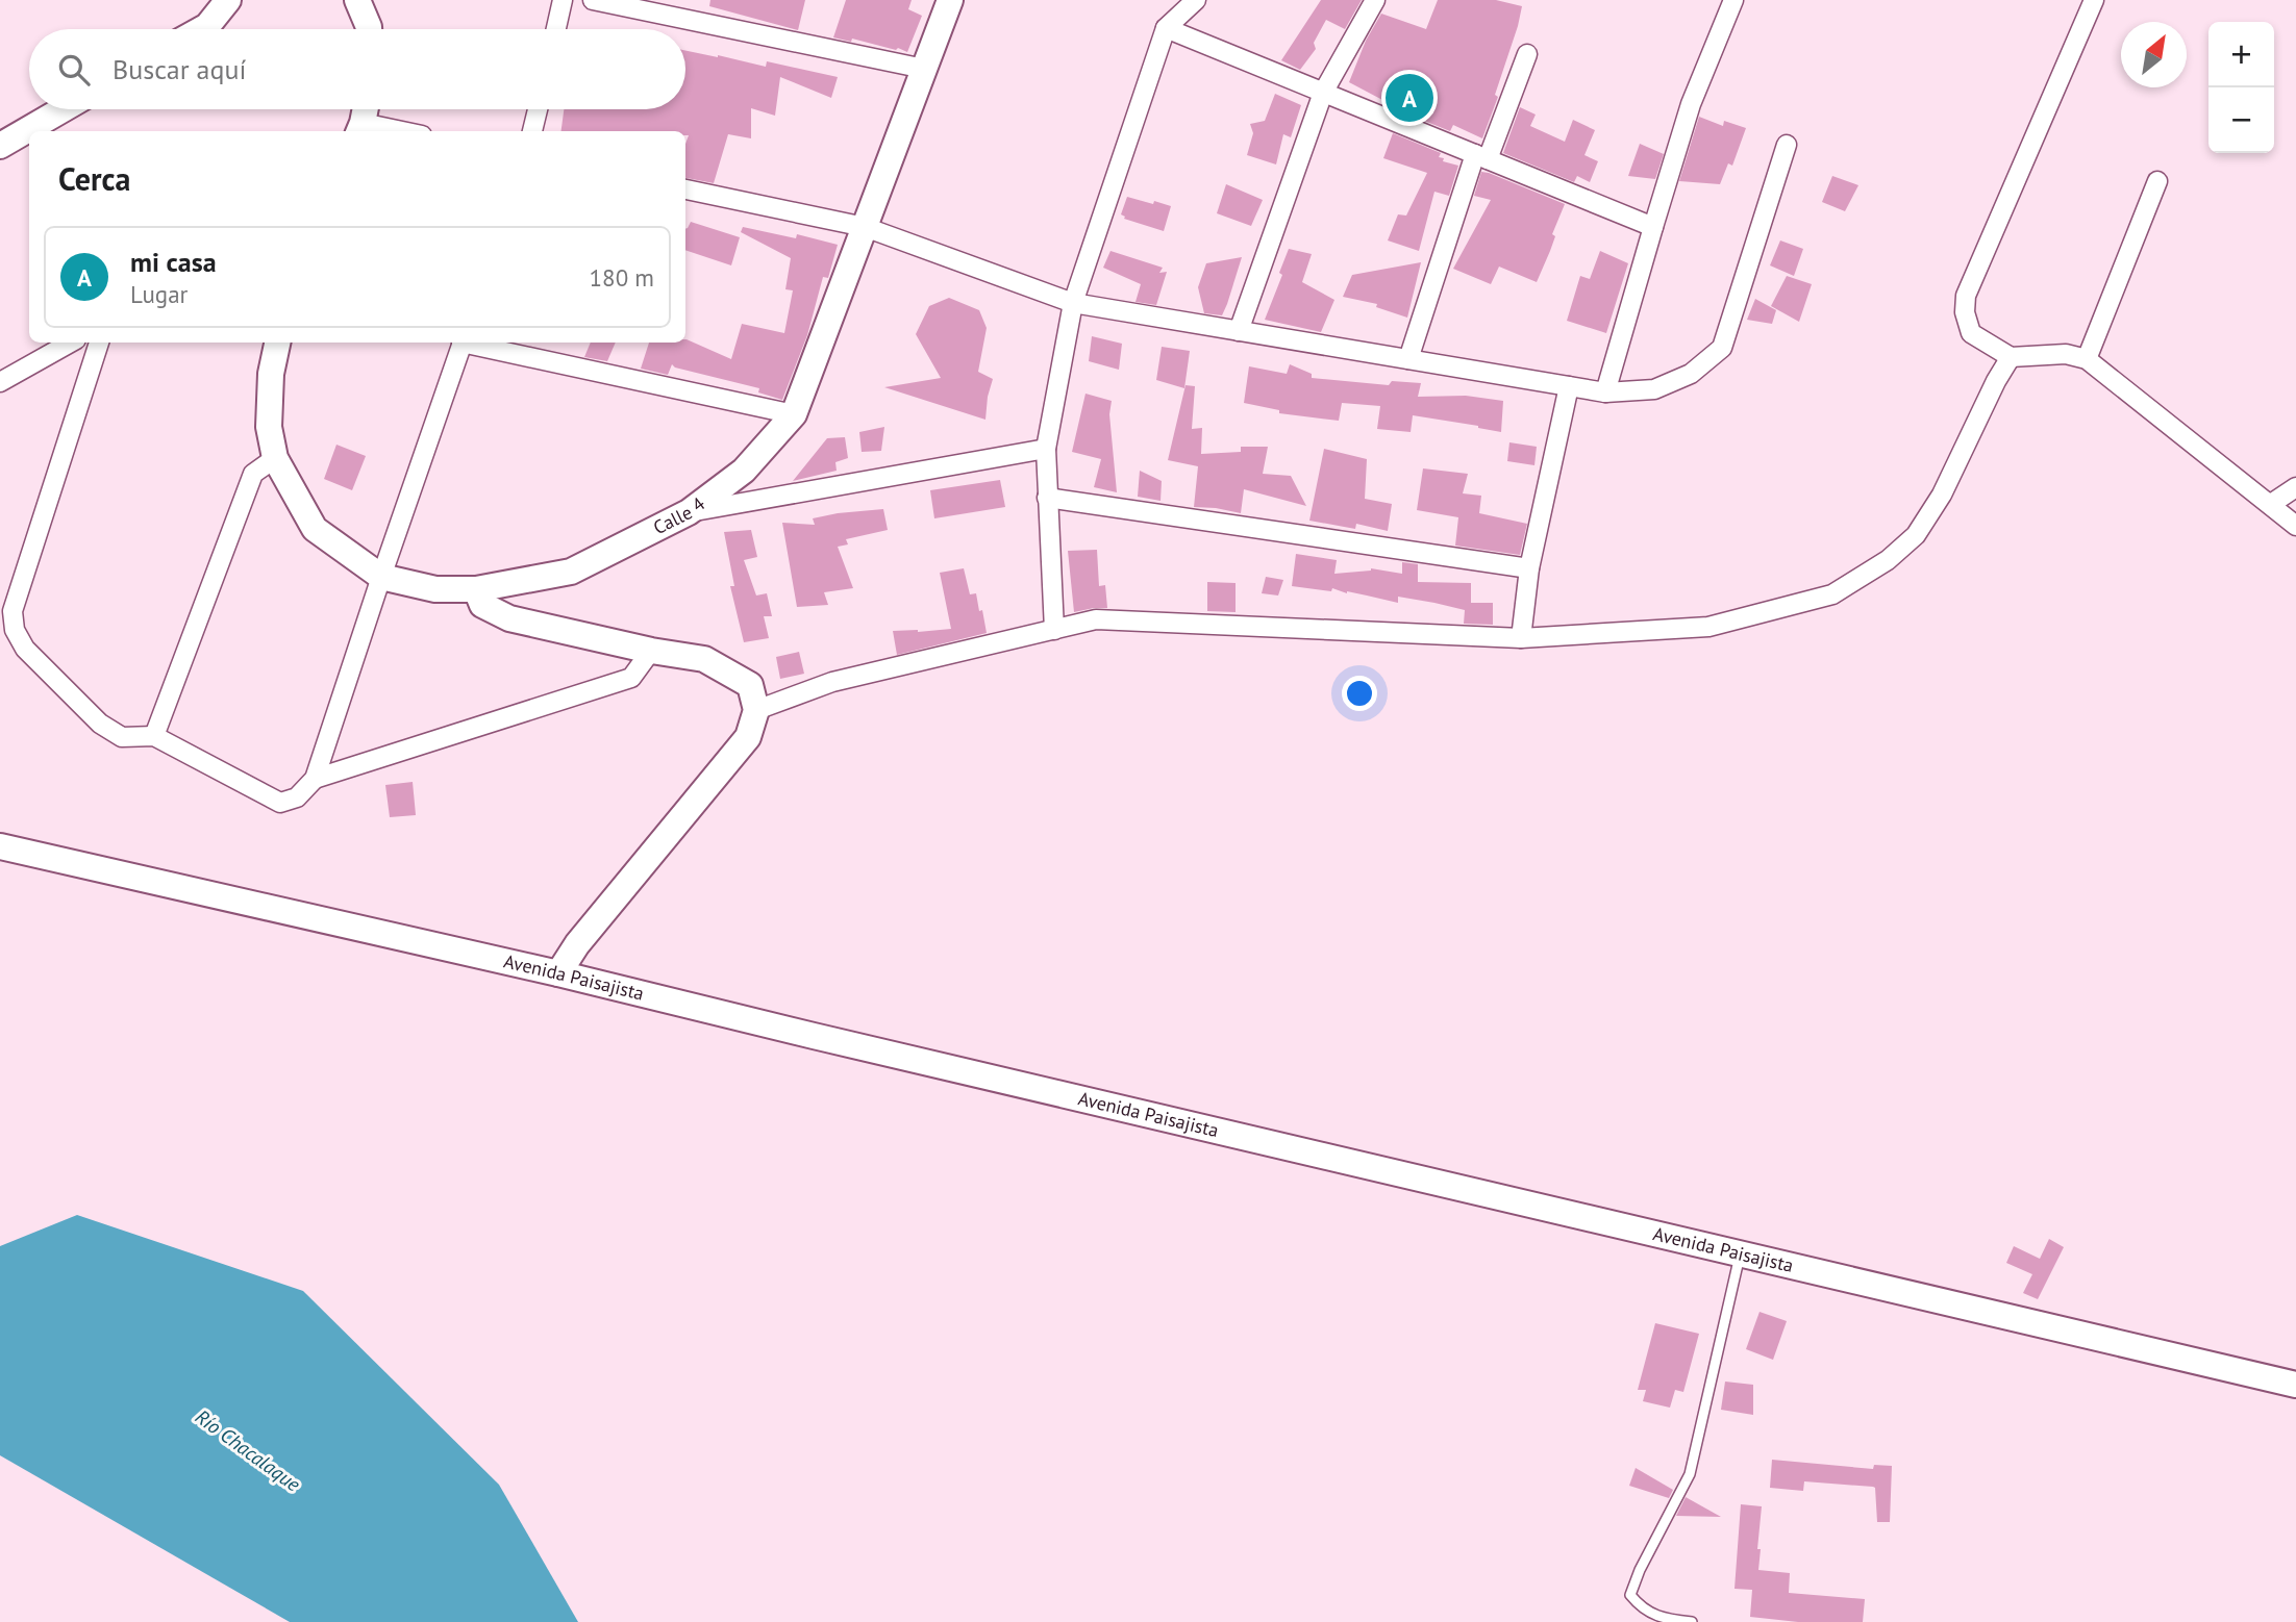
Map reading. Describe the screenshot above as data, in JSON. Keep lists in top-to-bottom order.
{
  "streets": {
    "main road": ["Calle 4", "Avenida Paisajista"]
  },
  "water": ["Río Chacalaque"],
  "north": "top right",
  "page": {
    "map_buttons": ["+", "−"],
    "search": "Buscar aquí",
    "pins": "A",
    "heading": "Cerca",
    "list": [
      {
        "mark": "A",
        "name": "mi casa",
        "note": "Lugar",
        "value": "180 m"
      }
    ]
  }
}
